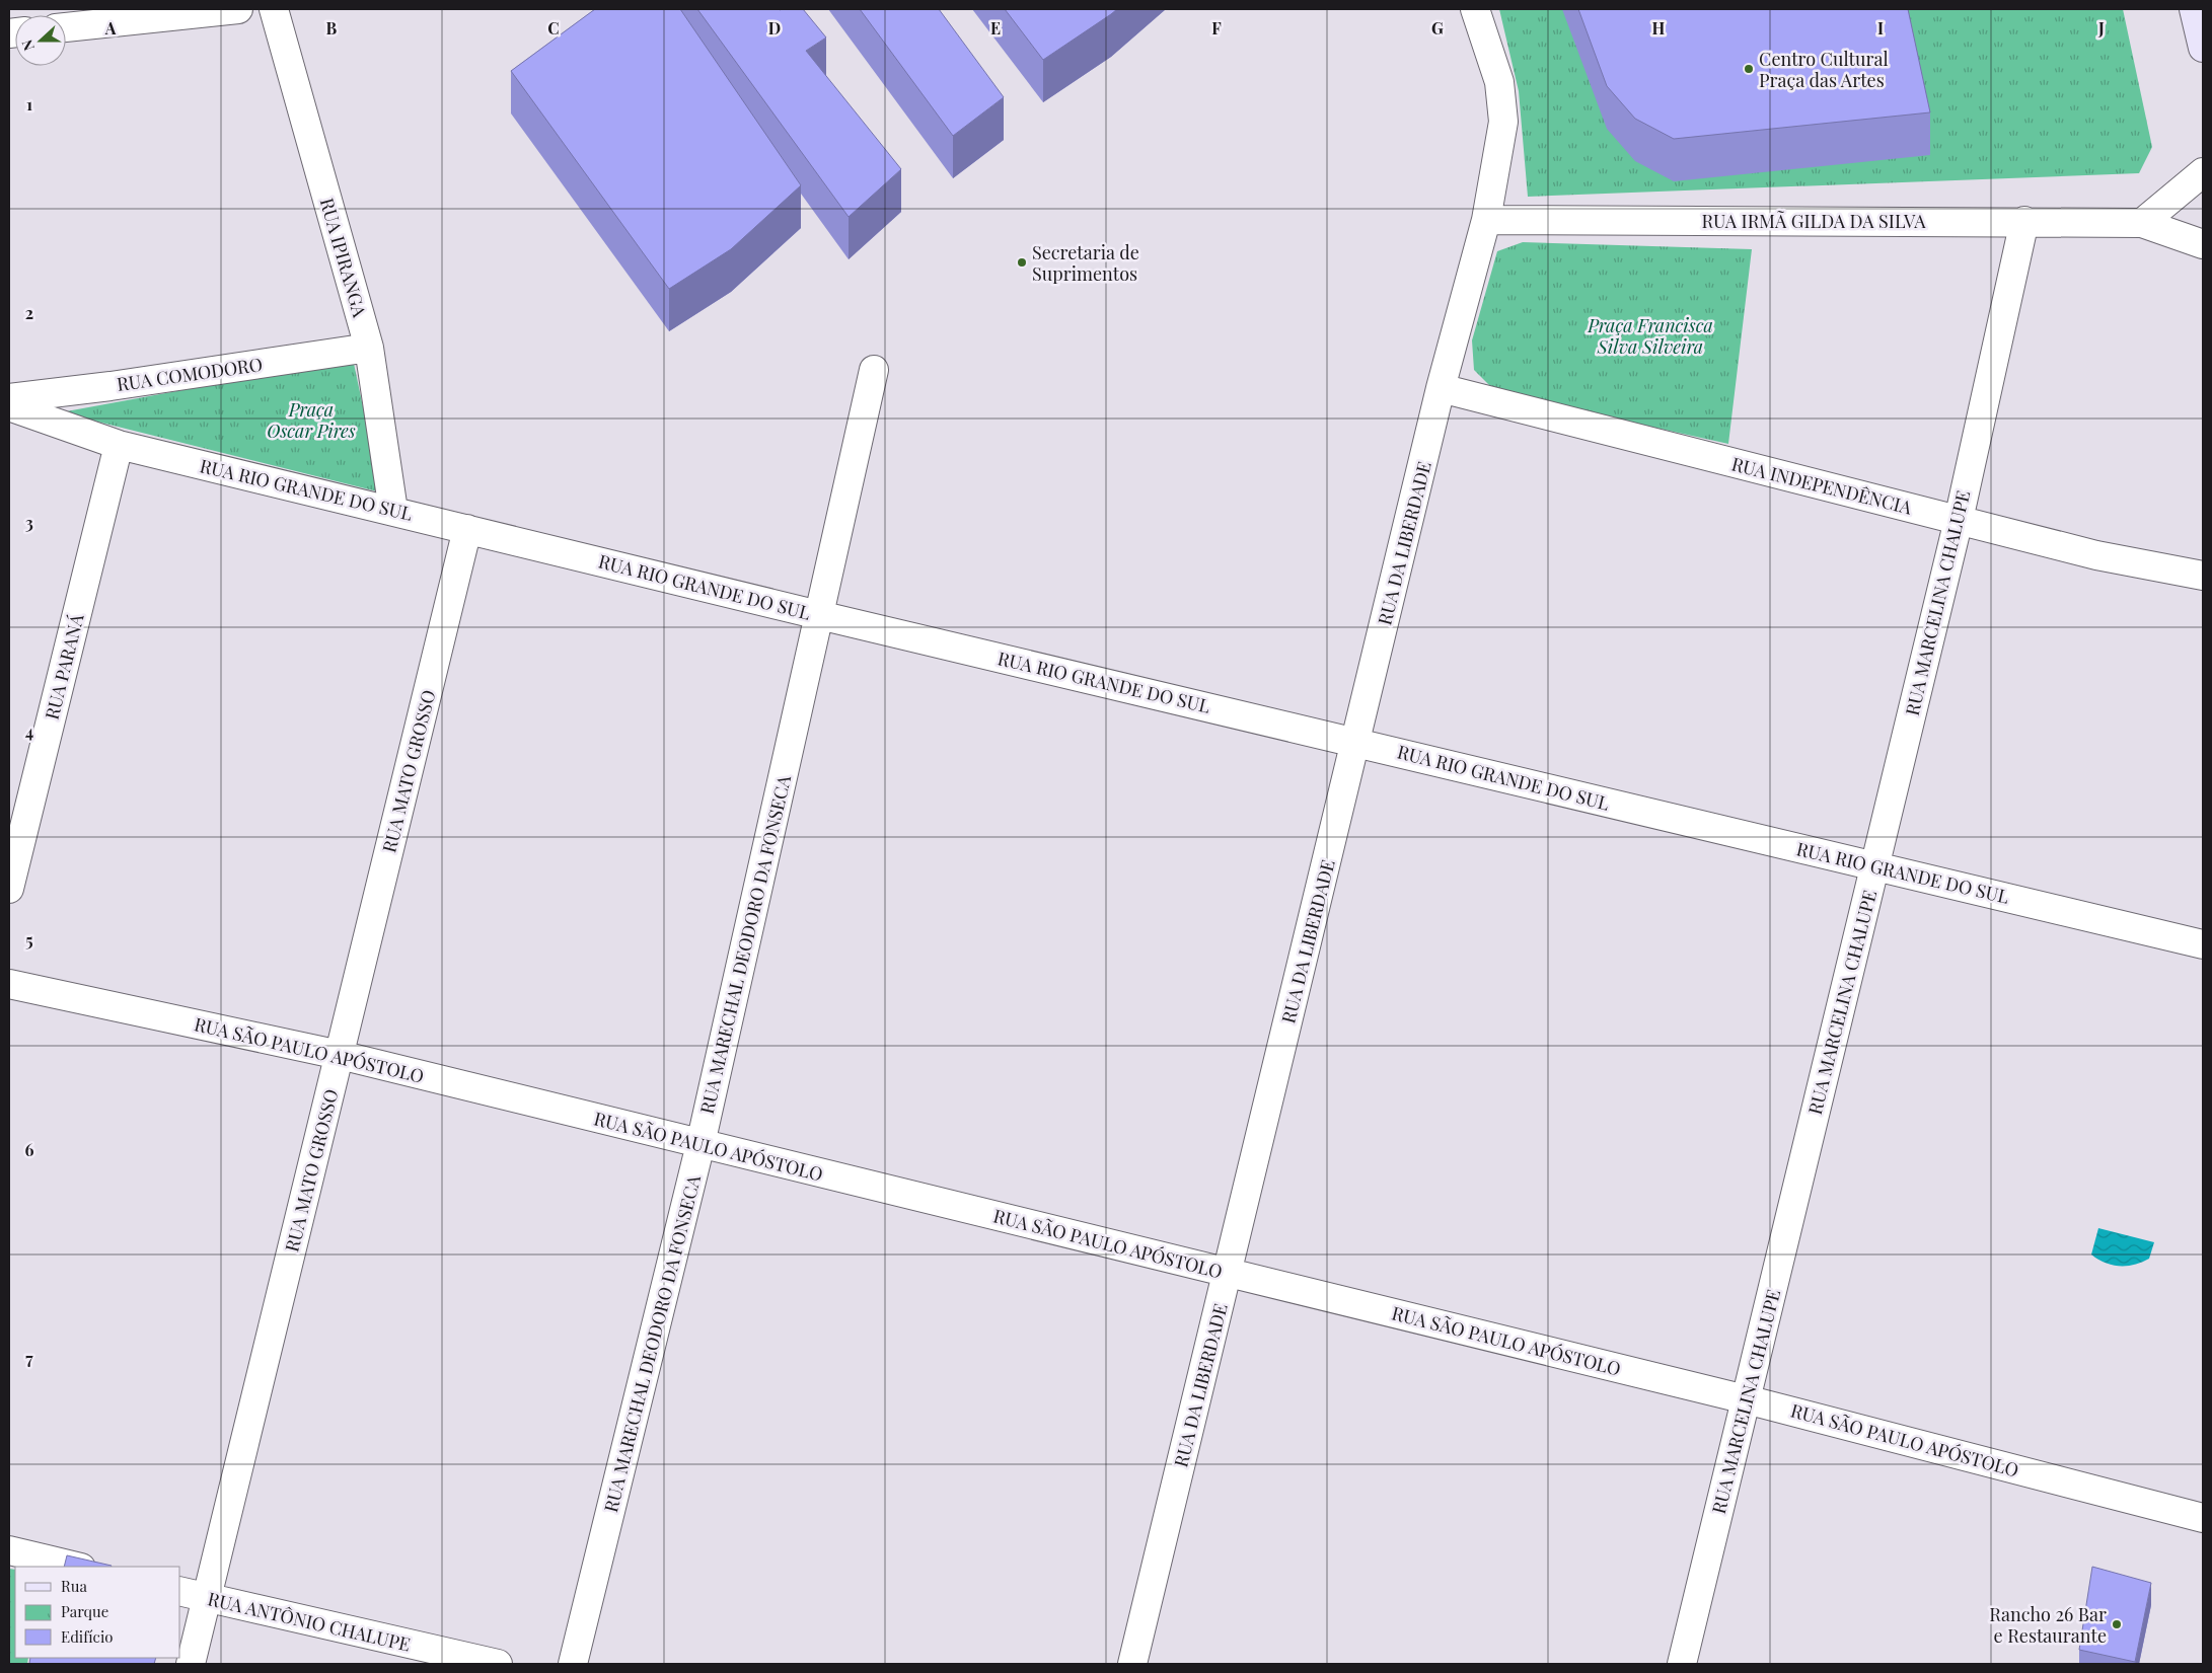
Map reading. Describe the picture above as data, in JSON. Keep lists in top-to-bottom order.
{
  "streets": {
    "street": [
      "RUA IRMÃ GILDA DA SILVA",
      "RUA IPIRANGA",
      "RUA COMODORO",
      "RUA INDEPENDÊNCIA",
      "RUA RIO GRANDE DO SUL",
      "RUA DA LIBERDADE",
      "RUA MARCELINA CHALUPE",
      "RUA PARANÁ",
      "RUA MATO GROSSO",
      "RUA MARECHAL DEODORO DA FONSECA",
      "RUA SÃO PAULO APÓSTOLO",
      "RUA ANTÔNIO CHALUPE"
    ]
  },
  "crossings": [
    ["RUA IRMÃ GILDA DA SILVA", "RUA DA LIBERDADE"],
    ["RUA IRMÃ GILDA DA SILVA", "RUA MARCELINA CHALUPE"],
    ["RUA IPIRANGA", "RUA COMODORO"],
    ["RUA IPIRANGA", "RUA RIO GRANDE DO SUL"],
    ["RUA INDEPENDÊNCIA", "RUA DA LIBERDADE"],
    ["RUA INDEPENDÊNCIA", "RUA MARCELINA CHALUPE"],
    ["RUA RIO GRANDE DO SUL", "RUA DA LIBERDADE"],
    ["RUA RIO GRANDE DO SUL", "RUA MARCELINA CHALUPE"],
    ["RUA RIO GRANDE DO SUL", "RUA PARANÁ"],
    ["RUA RIO GRANDE DO SUL", "RUA MATO GROSSO"],
    ["RUA RIO GRANDE DO SUL", "RUA MARECHAL DEODORO DA FONSECA"],
    ["RUA DA LIBERDADE", "RUA SÃO PAULO APÓSTOLO"],
    ["RUA MARCELINA CHALUPE", "RUA SÃO PAULO APÓSTOLO"],
    ["RUA MATO GROSSO", "RUA SÃO PAULO APÓSTOLO"],
    ["RUA MATO GROSSO", "RUA ANTÔNIO CHALUPE"],
    ["RUA MARECHAL DEODORO DA FONSECA", "RUA SÃO PAULO APÓSTOLO"]
  ],
  "parks": ["Praça Francisca Silva Silveira", "Praça Oscar Pires"],
  "places": ["Centro Cultural Praça das Artes", "Secretaria de Suprimentos", "Rancho 26 Bar e Restaurante"],
  "legend": ["Rua", "Parque", "Edifício"],
  "north": "left",
  "grid": {
    "columns": [
      "A",
      "B",
      "C",
      "D",
      "E",
      "F",
      "G",
      "H",
      "I",
      "J"
    ],
    "rows": [
      "1",
      "2",
      "3",
      "4",
      "5",
      "6",
      "7"
    ]
  }
}
